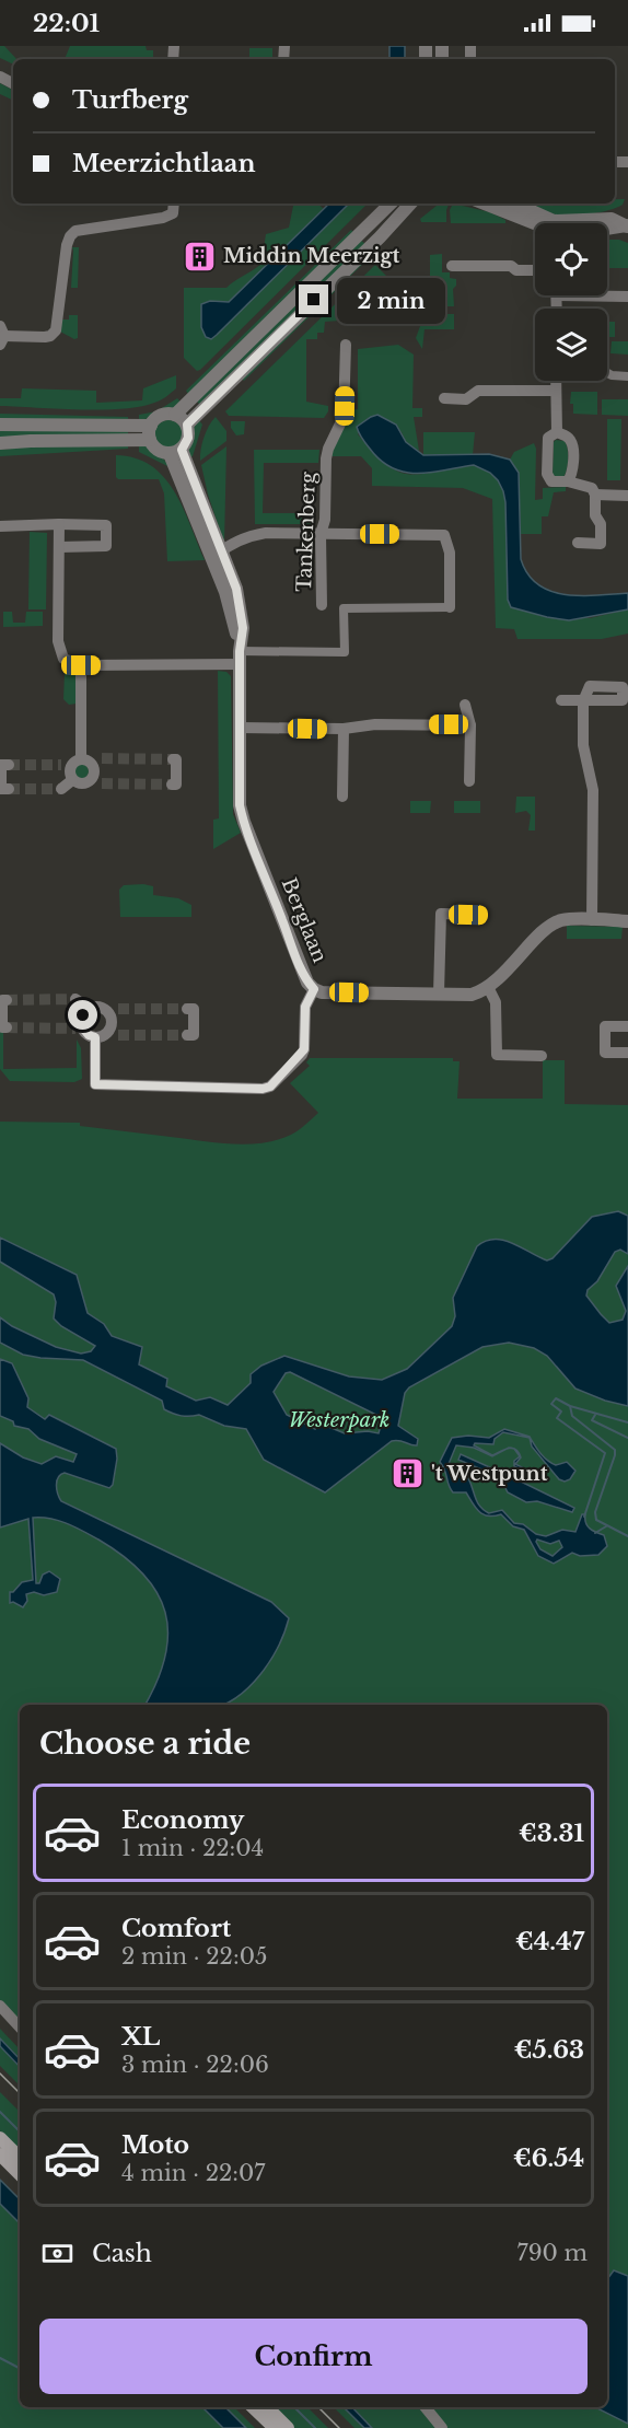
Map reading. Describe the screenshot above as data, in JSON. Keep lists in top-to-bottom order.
{
  "streets": {
    "street": ["Tankenberg", "Berglaan"]
  },
  "parks": ["Westerpark"],
  "places": {
    "building": ["Middin Meerzigt", "'t Westpunt"]
  },
  "page": {
    "status": "22:01",
    "banner": ["Turfberg", "Meerzichtlaan"],
    "bubble": "2 min",
    "heading": "Choose a ride",
    "list": [
      {
        "name": "Economy",
        "note": "1 min · 22:04",
        "value": "€3.31"
      },
      {
        "name": "Comfort",
        "note": "2 min · 22:05",
        "value": "€4.47"
      },
      {
        "name": "XL",
        "note": "3 min · 22:06",
        "value": "€5.63"
      },
      {
        "name": "Moto",
        "note": "4 min · 22:07",
        "value": "€6.54"
      }
    ],
    "pay": ["Cash", "790 m"],
    "buttons": "Confirm"
  }
}
